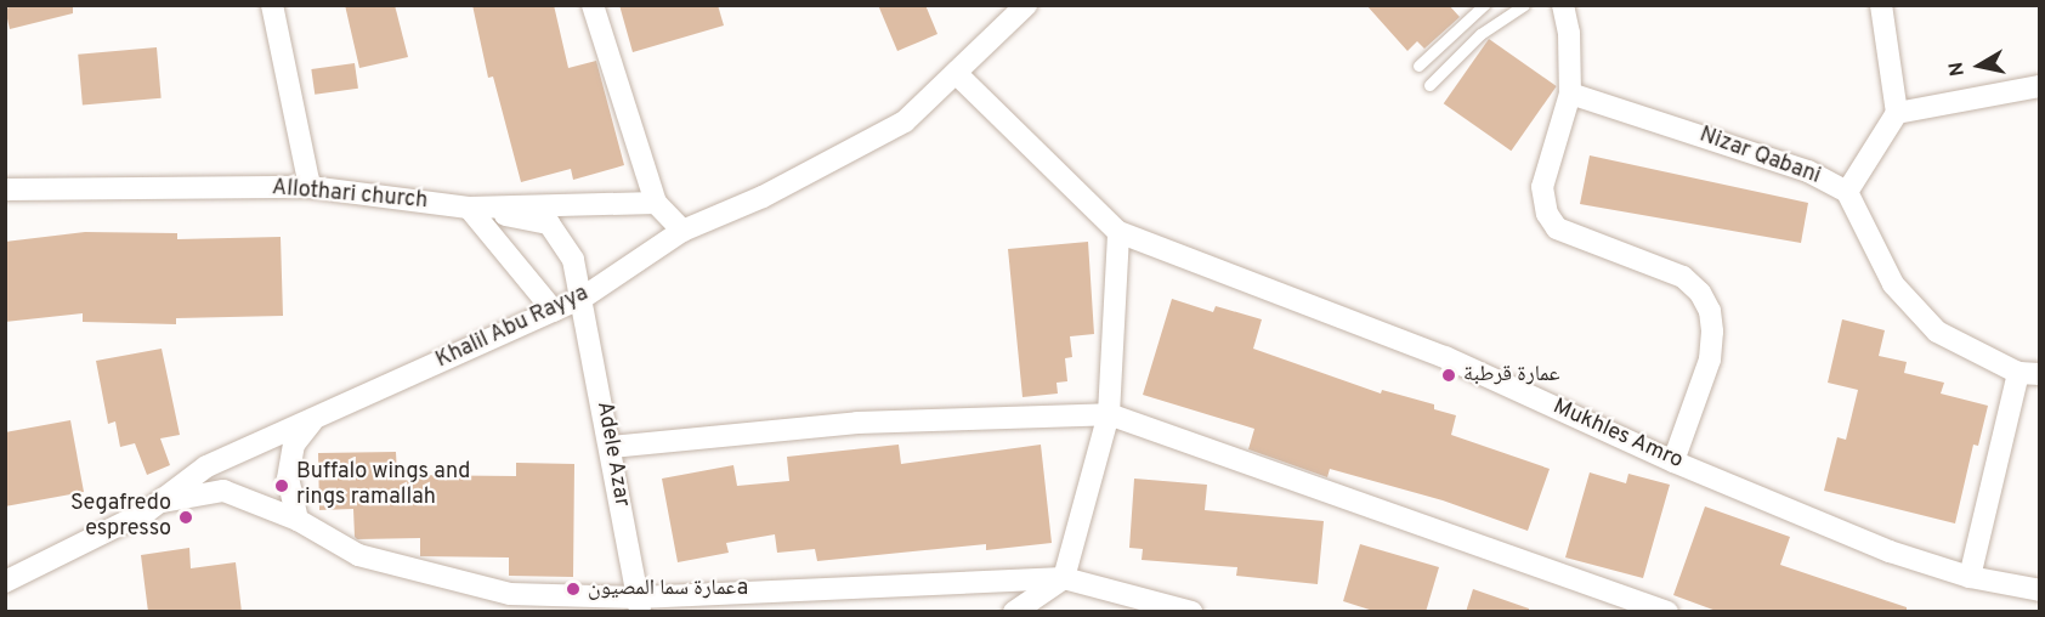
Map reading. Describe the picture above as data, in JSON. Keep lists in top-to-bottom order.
{
  "streets": {
    "street": [
      "Nizar Qabani",
      "Allothari church",
      "Khalil Abu Rayya",
      "Mukhles Amro",
      "Adele Azar"
    ]
  },
  "crossings": [
    ["Allothari church", "Adele Azar"],
    ["Khalil Abu Rayya", "Adele Azar"]
  ],
  "places": [
    "عمارة قرطبة",
    "Buffalo wings and rings ramallah",
    "Segafredo espresso",
    "عمارة سما المصيونa"
  ],
  "north": "left"
}
